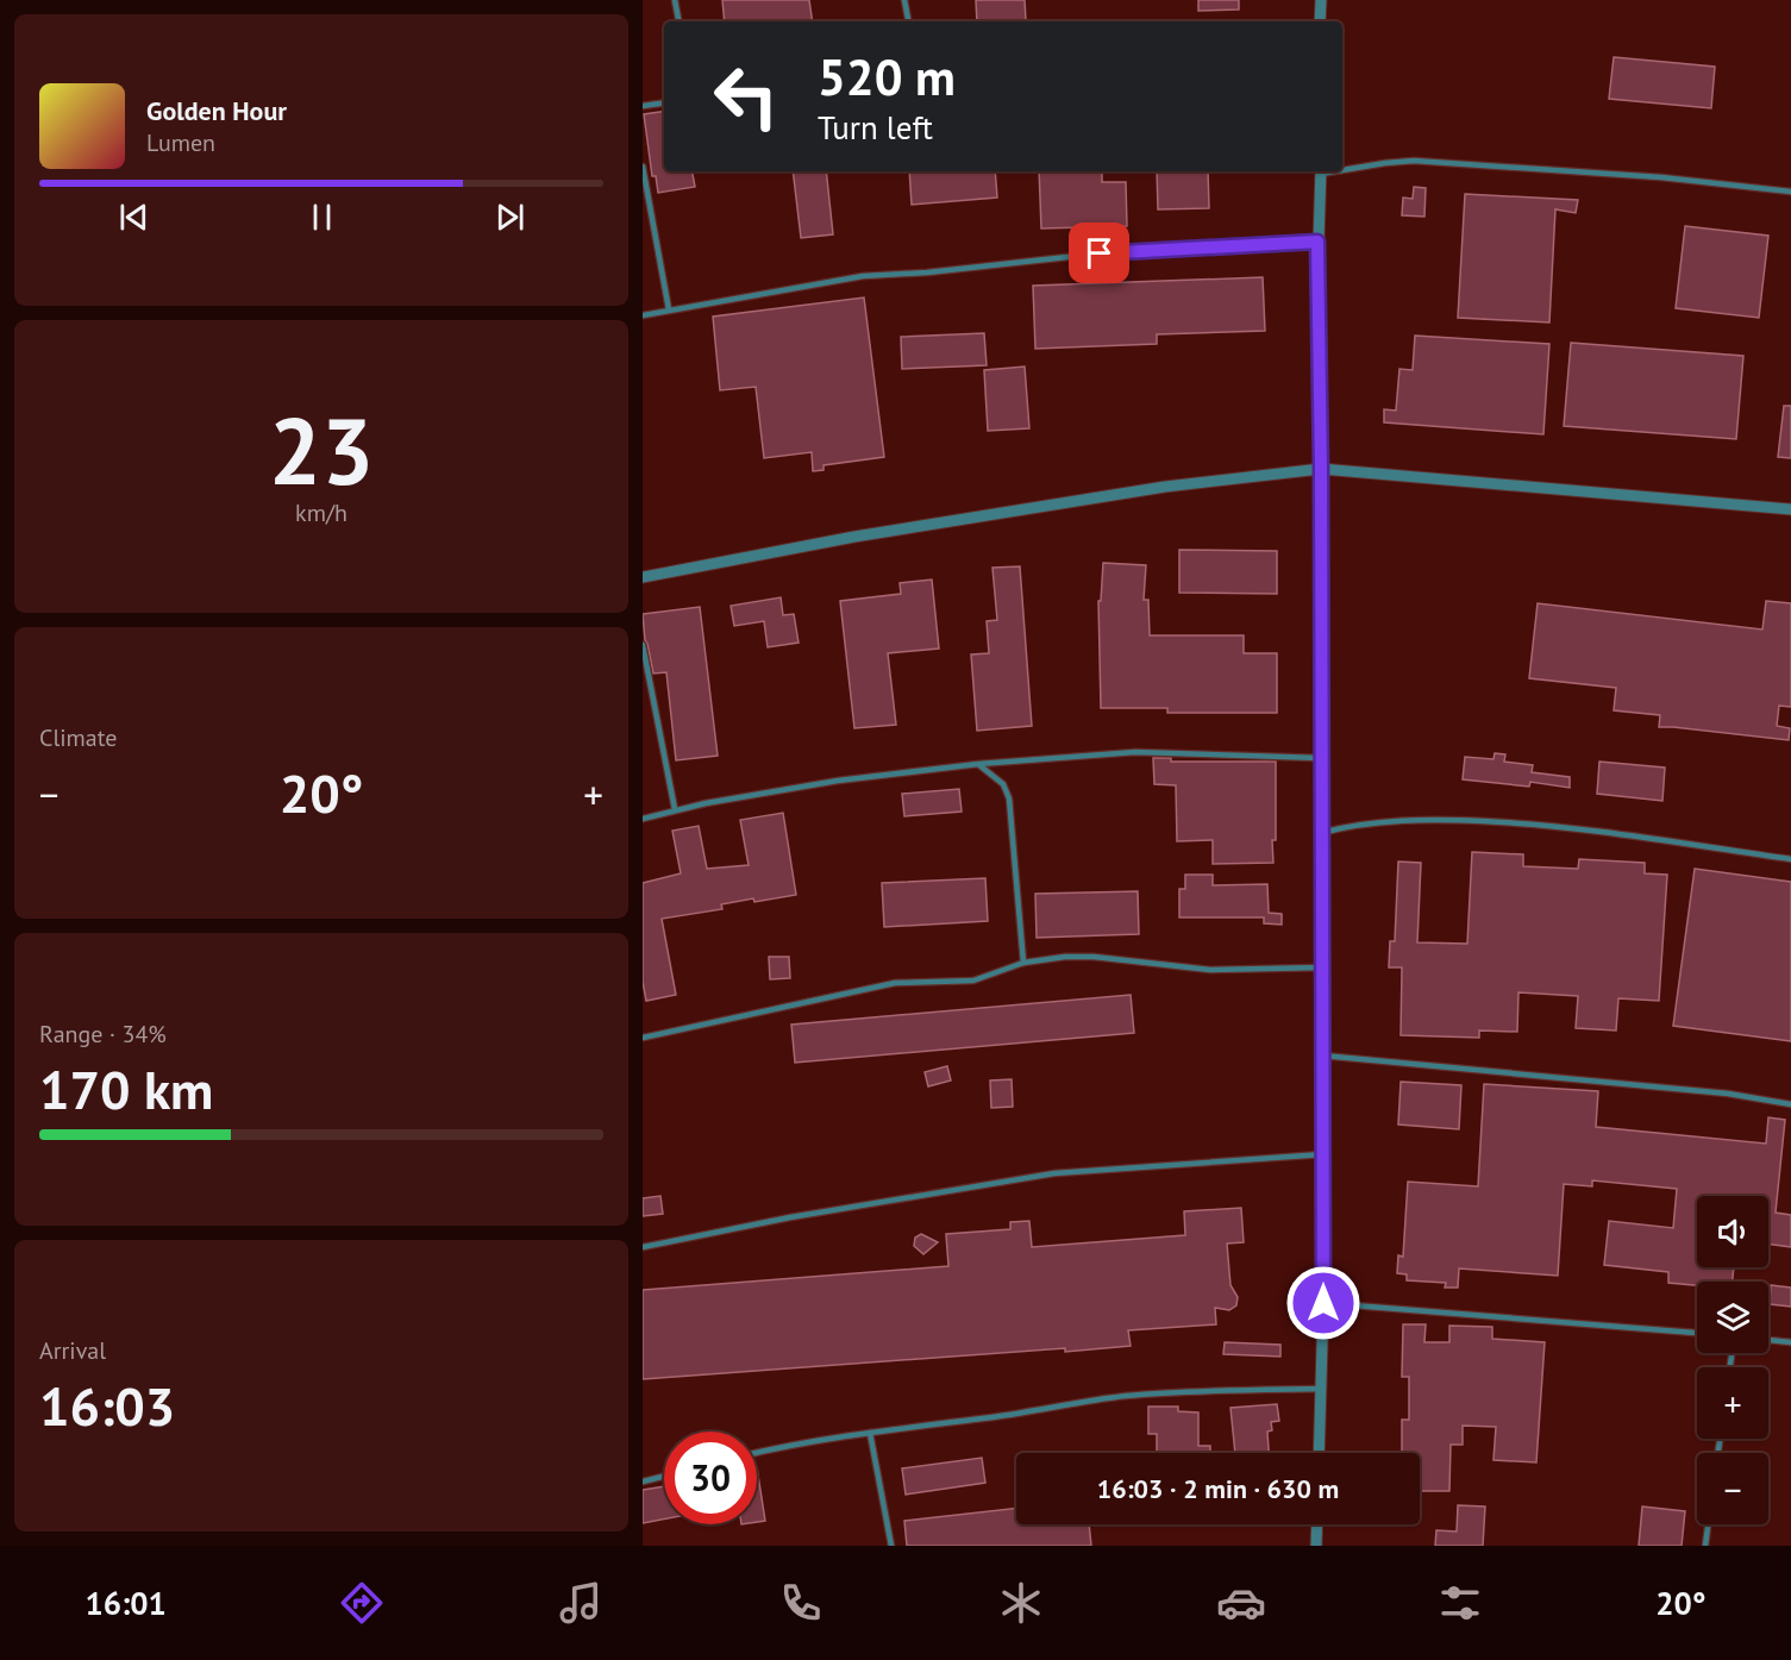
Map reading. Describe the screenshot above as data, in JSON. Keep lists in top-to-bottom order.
{
  "page": {
    "turn": ["520 m", "Turn left"],
    "song": ["Golden Hour", "Lumen"],
    "tile": [
      ["23", "km/h"],
      "Climate",
      ["Range · 34%", "170 km"],
      ["Arrival", "16:03"]
    ],
    "heat": ["−", "20°", "+"],
    "map_buttons": ["+", "−"],
    "limit": "30",
    "trip": "16:03 · 2 min · 630 m",
    "tabs": ["16:01", "20°"]
  }
}
